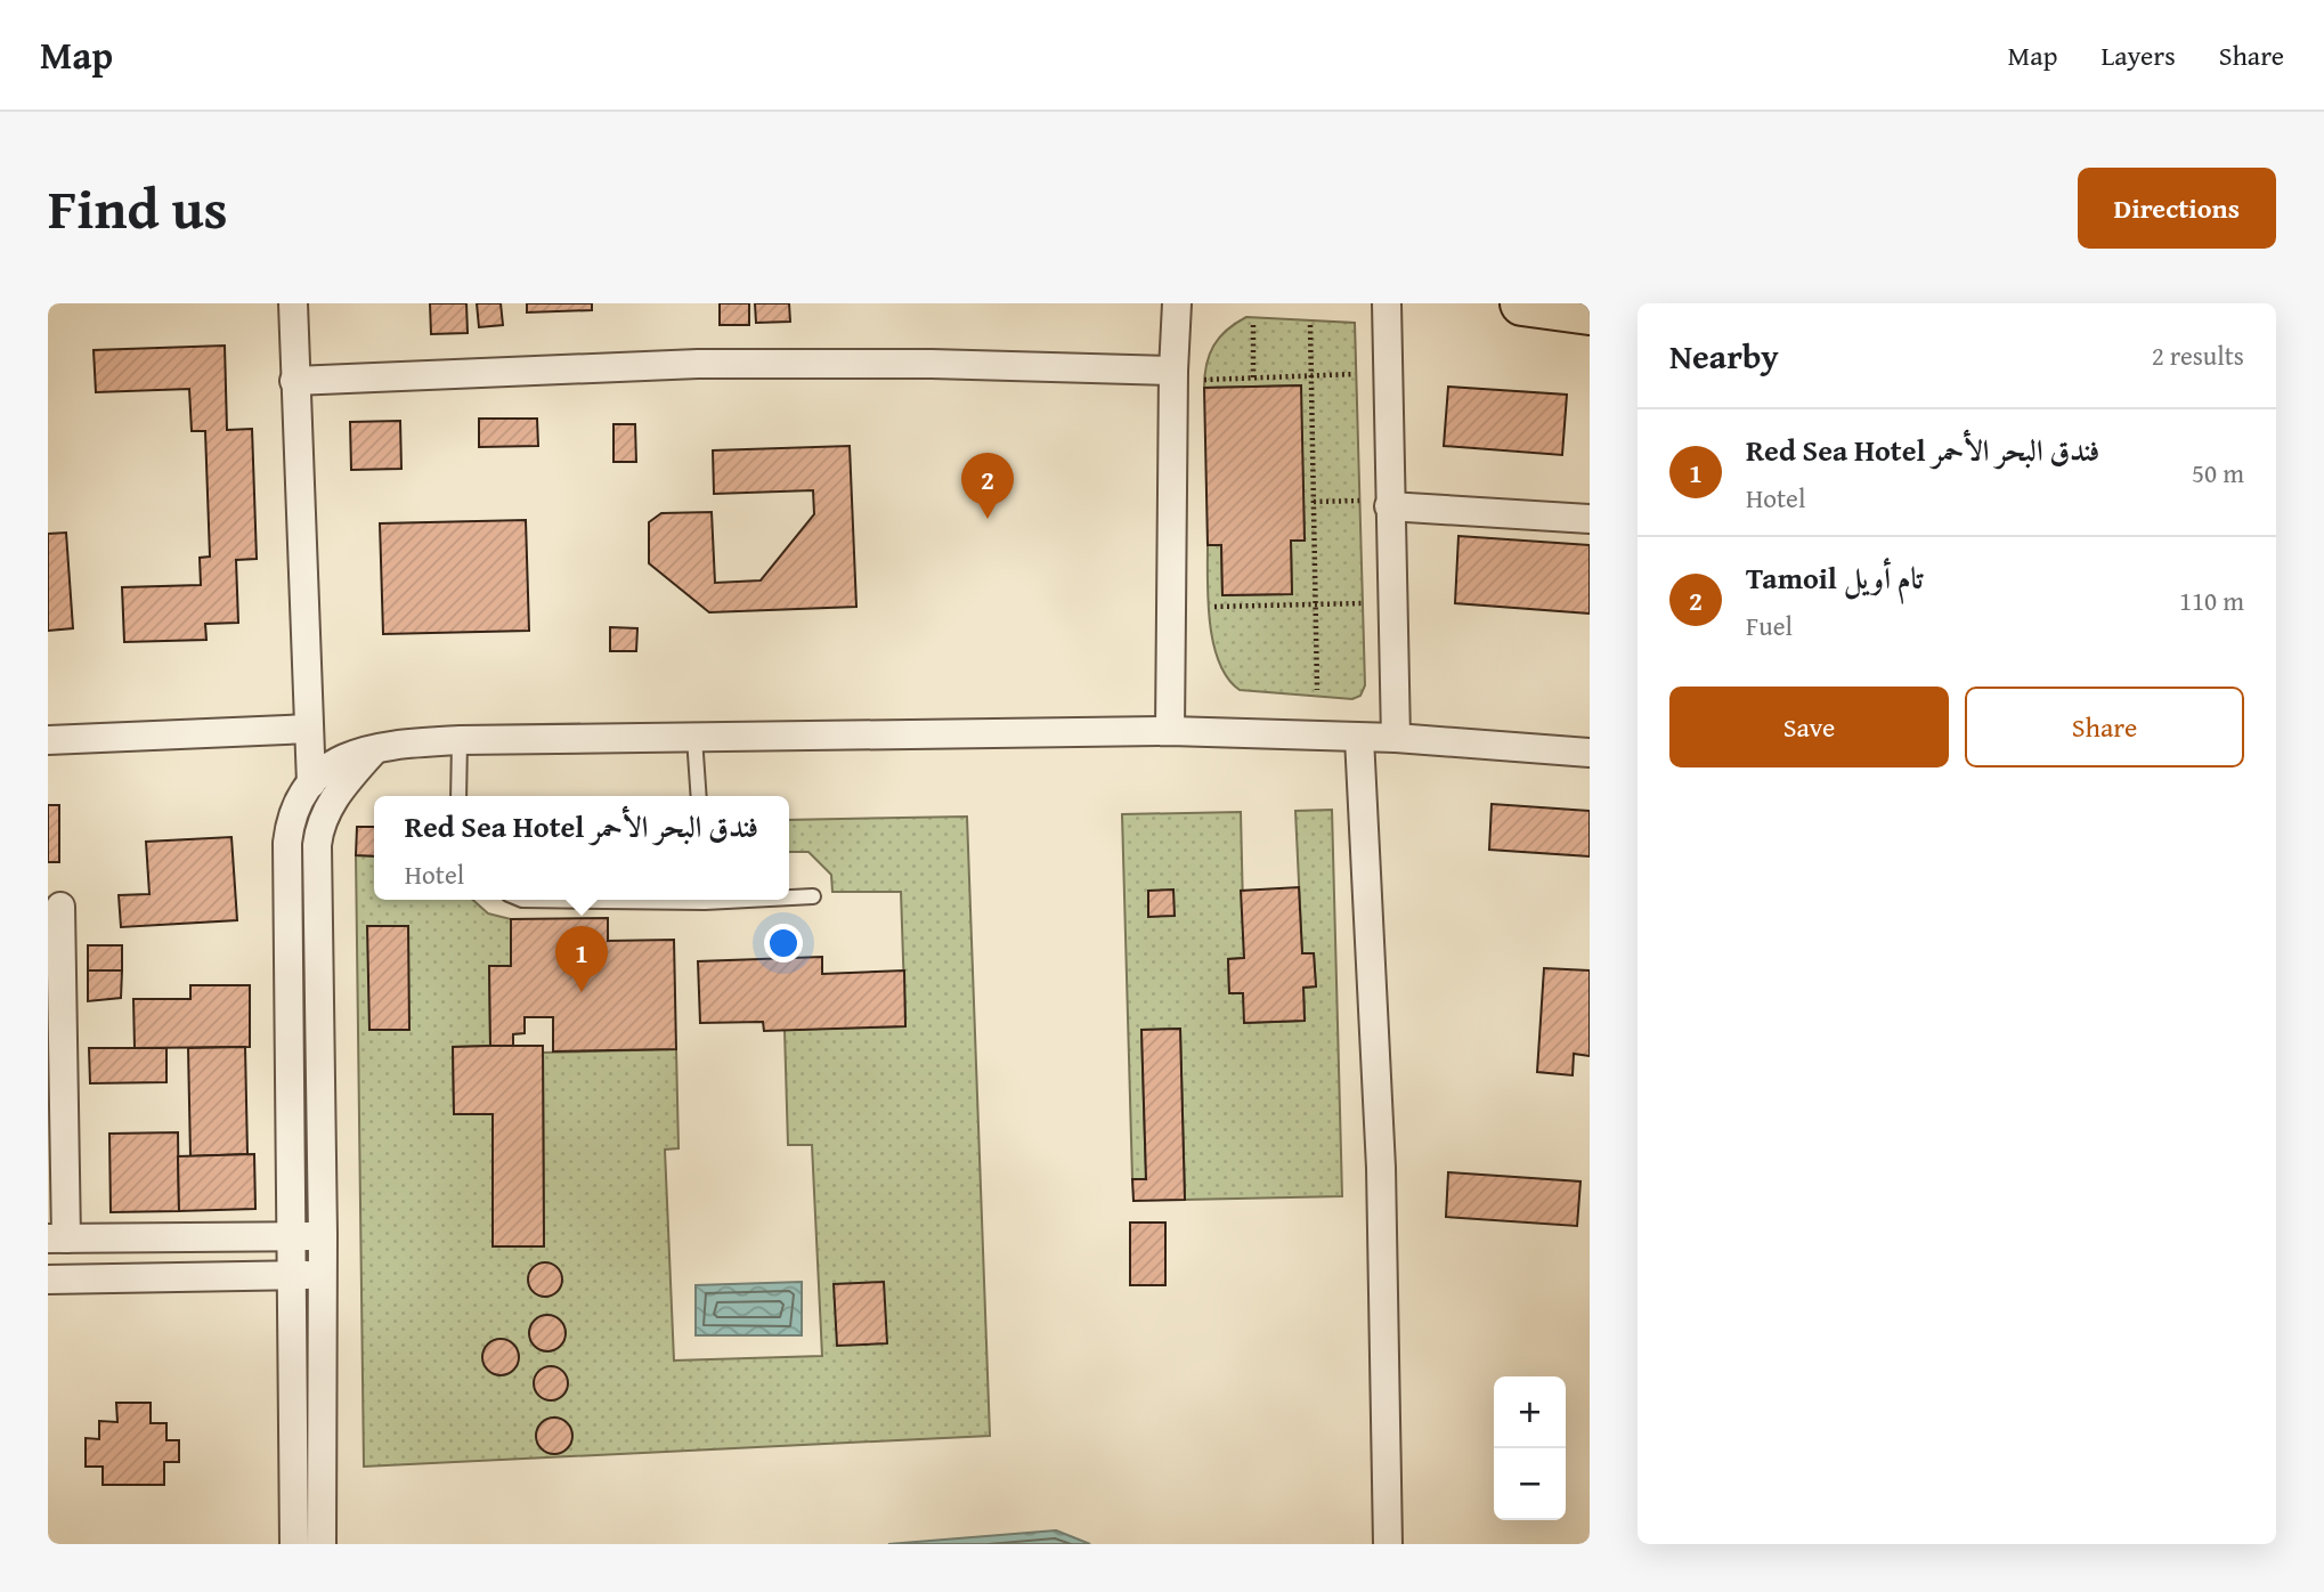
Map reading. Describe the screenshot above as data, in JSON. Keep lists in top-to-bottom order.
{
  "page": {
    "header": "Map",
    "nav": ["Map", "Layers", "Share"],
    "title": "Find us",
    "buttons": [
      "Directions",
      ["Save", "Share"]
    ],
    "heading": ["Nearby", "2 results"],
    "list": [
      {
        "mark": "1",
        "name": "Red Sea Hotel فندق البحر الأحمر",
        "note": "Hotel",
        "value": "50 m"
      },
      {
        "mark": "2",
        "name": "Tamoil تام أويل",
        "note": "Fuel",
        "value": "110 m"
      }
    ],
    "pins": ["2", "1"],
    "popup": ["Red Sea Hotel فندق البحر الأحمر", "Hotel"],
    "map_buttons": ["+", "−"]
  }
}
